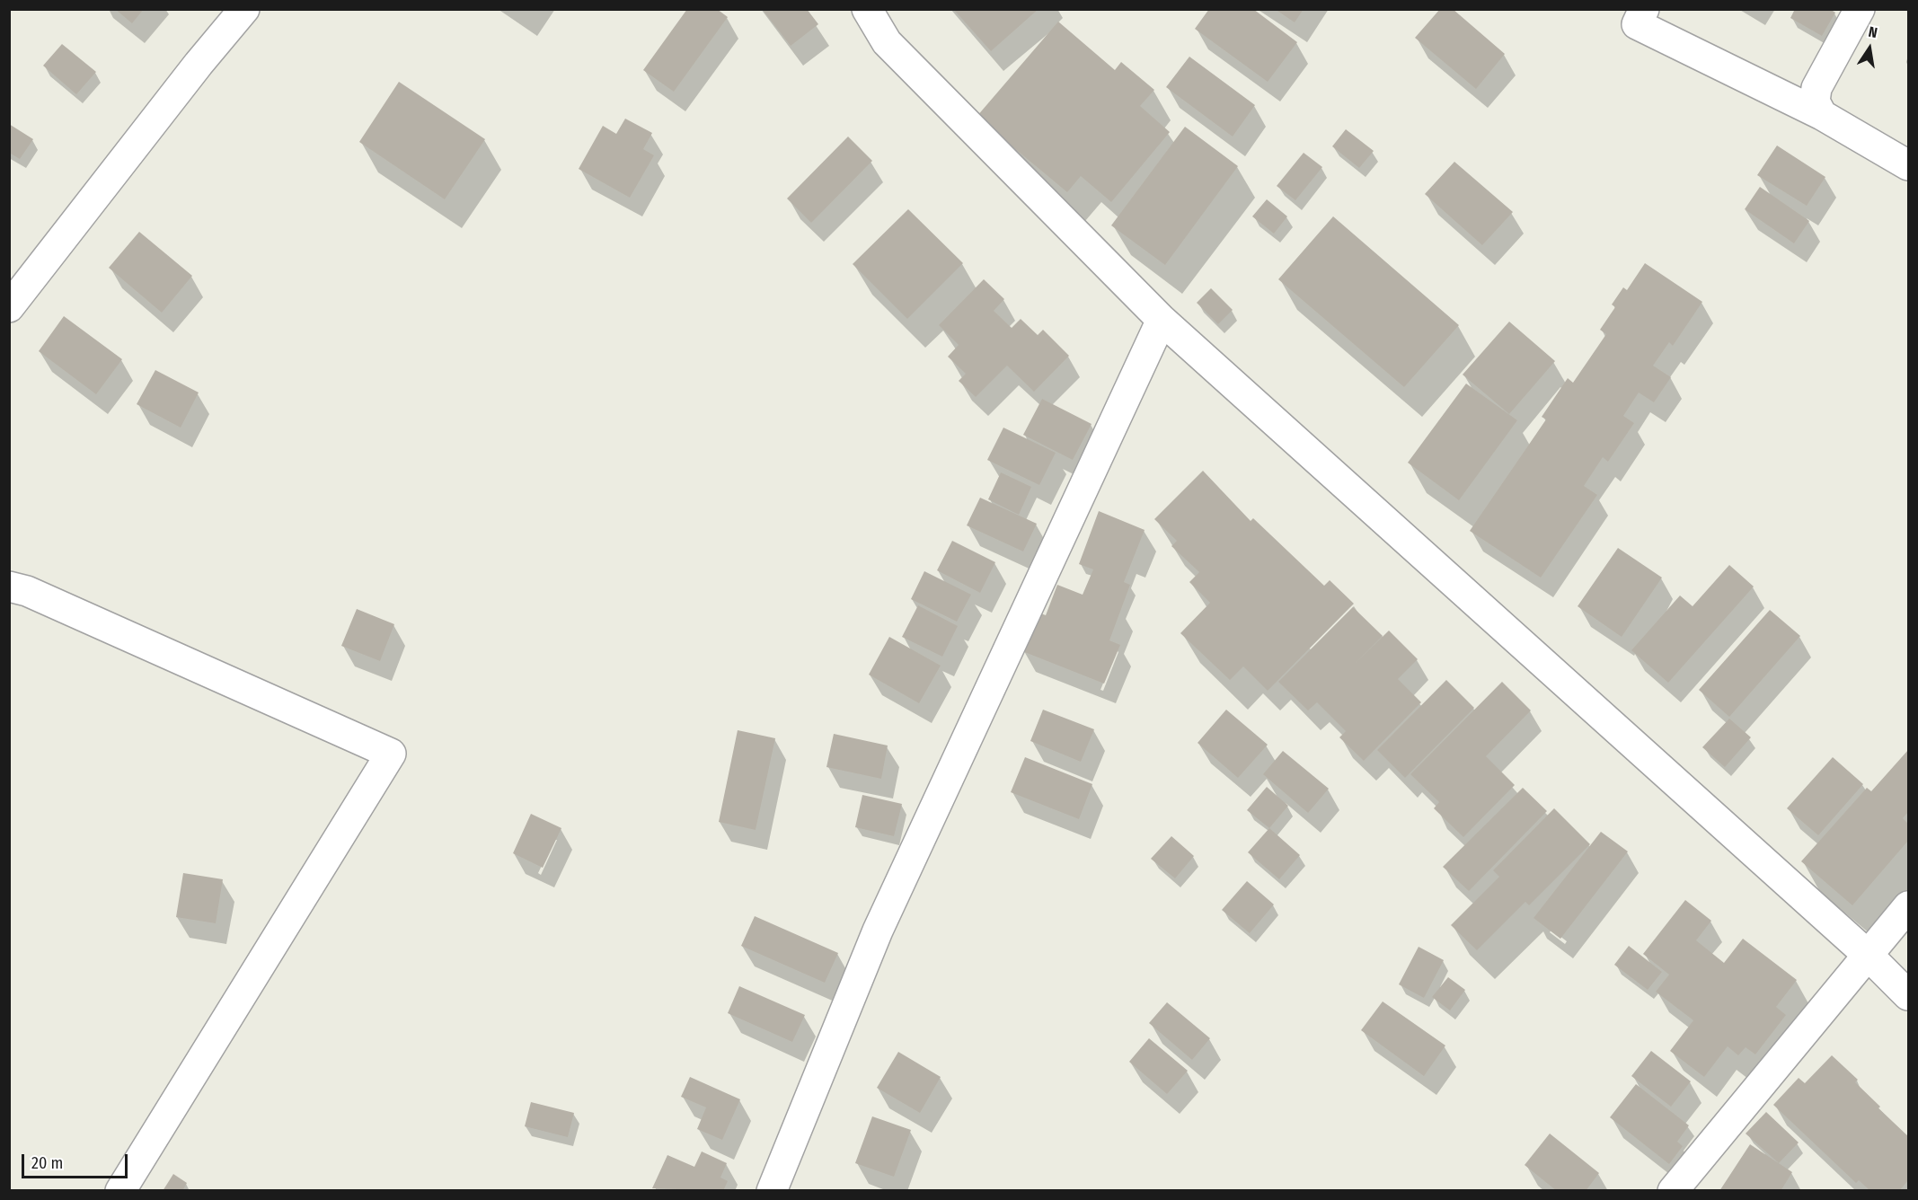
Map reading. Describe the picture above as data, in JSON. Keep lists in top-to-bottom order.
{
  "scale_bar": "20 m",
  "north": "top"
}
